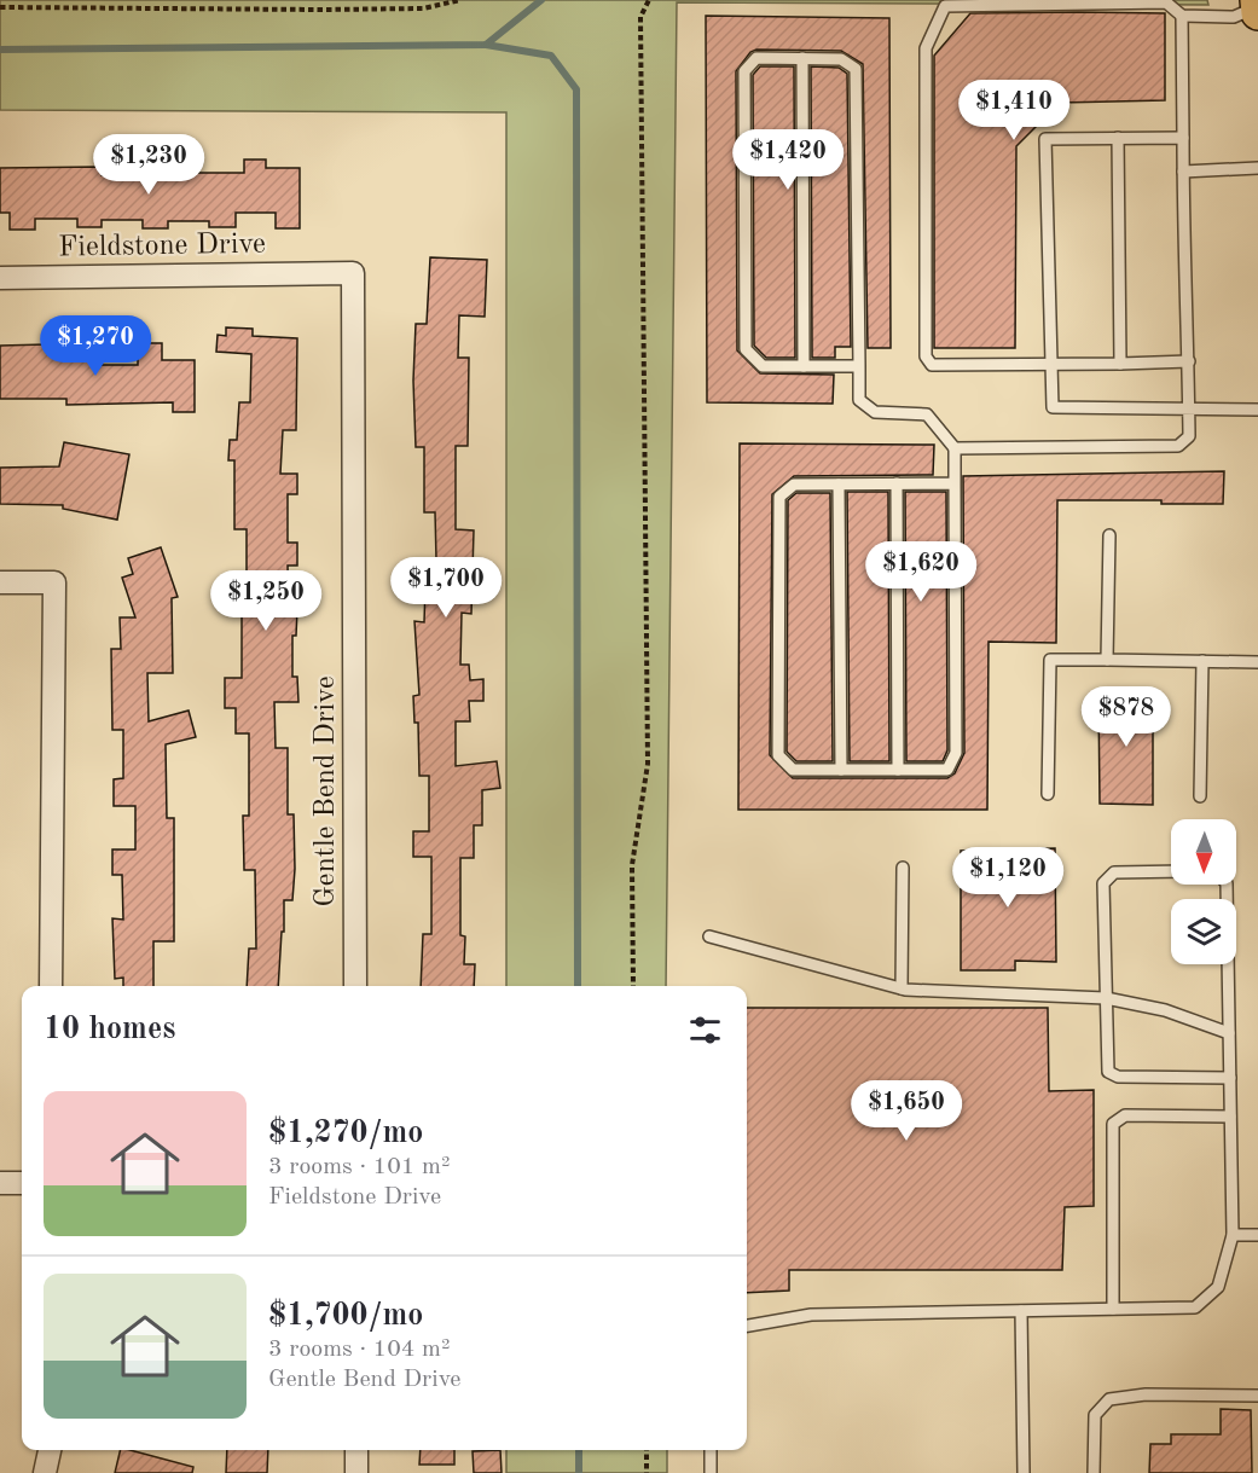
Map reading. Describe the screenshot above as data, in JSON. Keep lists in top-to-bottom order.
{
  "streets": {
    "street": ["Fieldstone Drive", "Gentle Bend Drive"]
  },
  "crossings": [
    ["Fieldstone Drive", "Gentle Bend Drive"]
  ],
  "north": "bottom",
  "page": {
    "price": [
      "$1,410",
      "$1,420",
      "$1,230",
      "$1,270",
      "$1,620",
      "$1,700",
      "$1,250",
      "$878",
      "$1,120",
      "$1,650"
    ],
    "heading": "10 homes",
    "list": [
      {
        "name": "$1,270/mo",
        "note": "3 rooms · 101 m² · Fieldstone Drive"
      },
      {
        "name": "$1,700/mo",
        "note": "3 rooms · 104 m² · Gentle Bend Drive"
      }
    ]
  }
}
